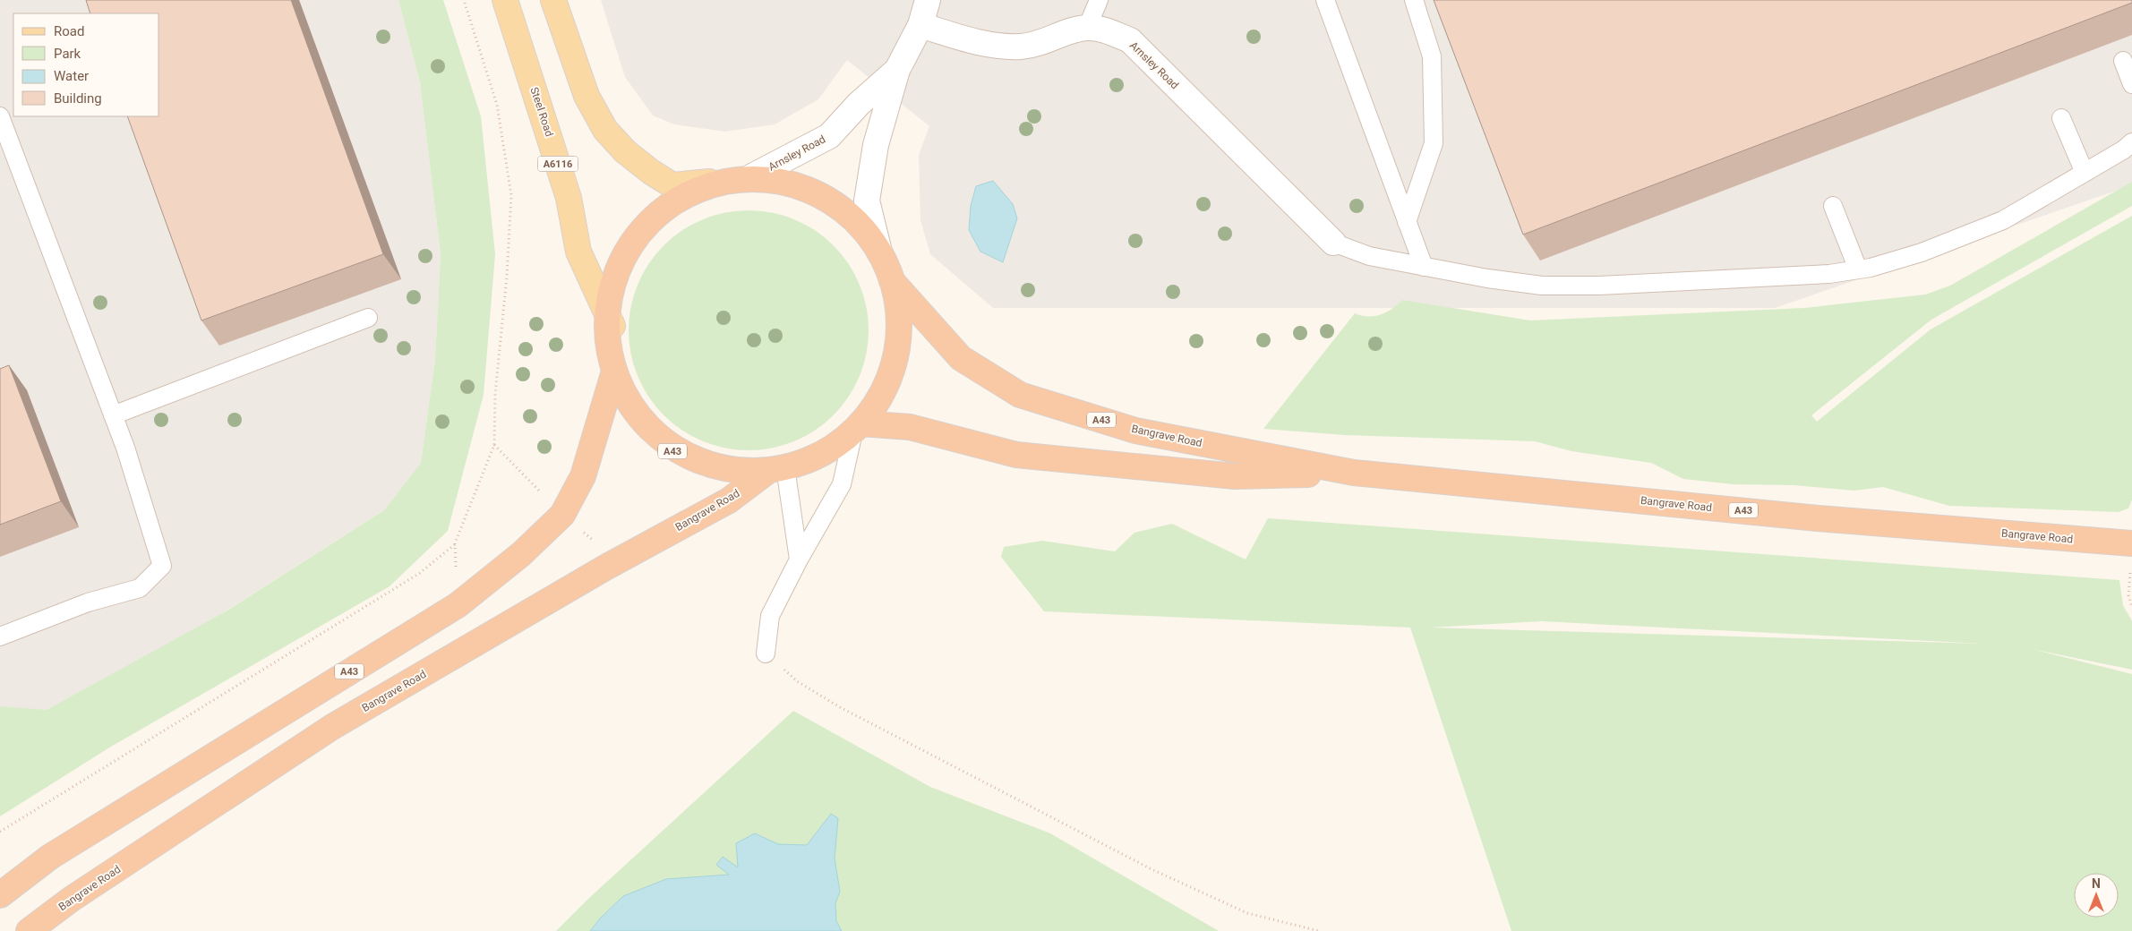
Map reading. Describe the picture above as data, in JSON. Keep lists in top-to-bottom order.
{
  "streets": {
    "highway": ["A43", "Bangrave Road"],
    "main road": ["Steel Road", "A6116"],
    "street": ["Arnsley Road"]
  },
  "crossings": [
    ["Arnsley Road", "A43"],
    ["Steel Road", "A43"],
    ["A43", "Bangrave Road"]
  ],
  "legend": [
    "Road",
    "Park",
    "Water",
    "Building"
  ],
  "north": "top"
}
